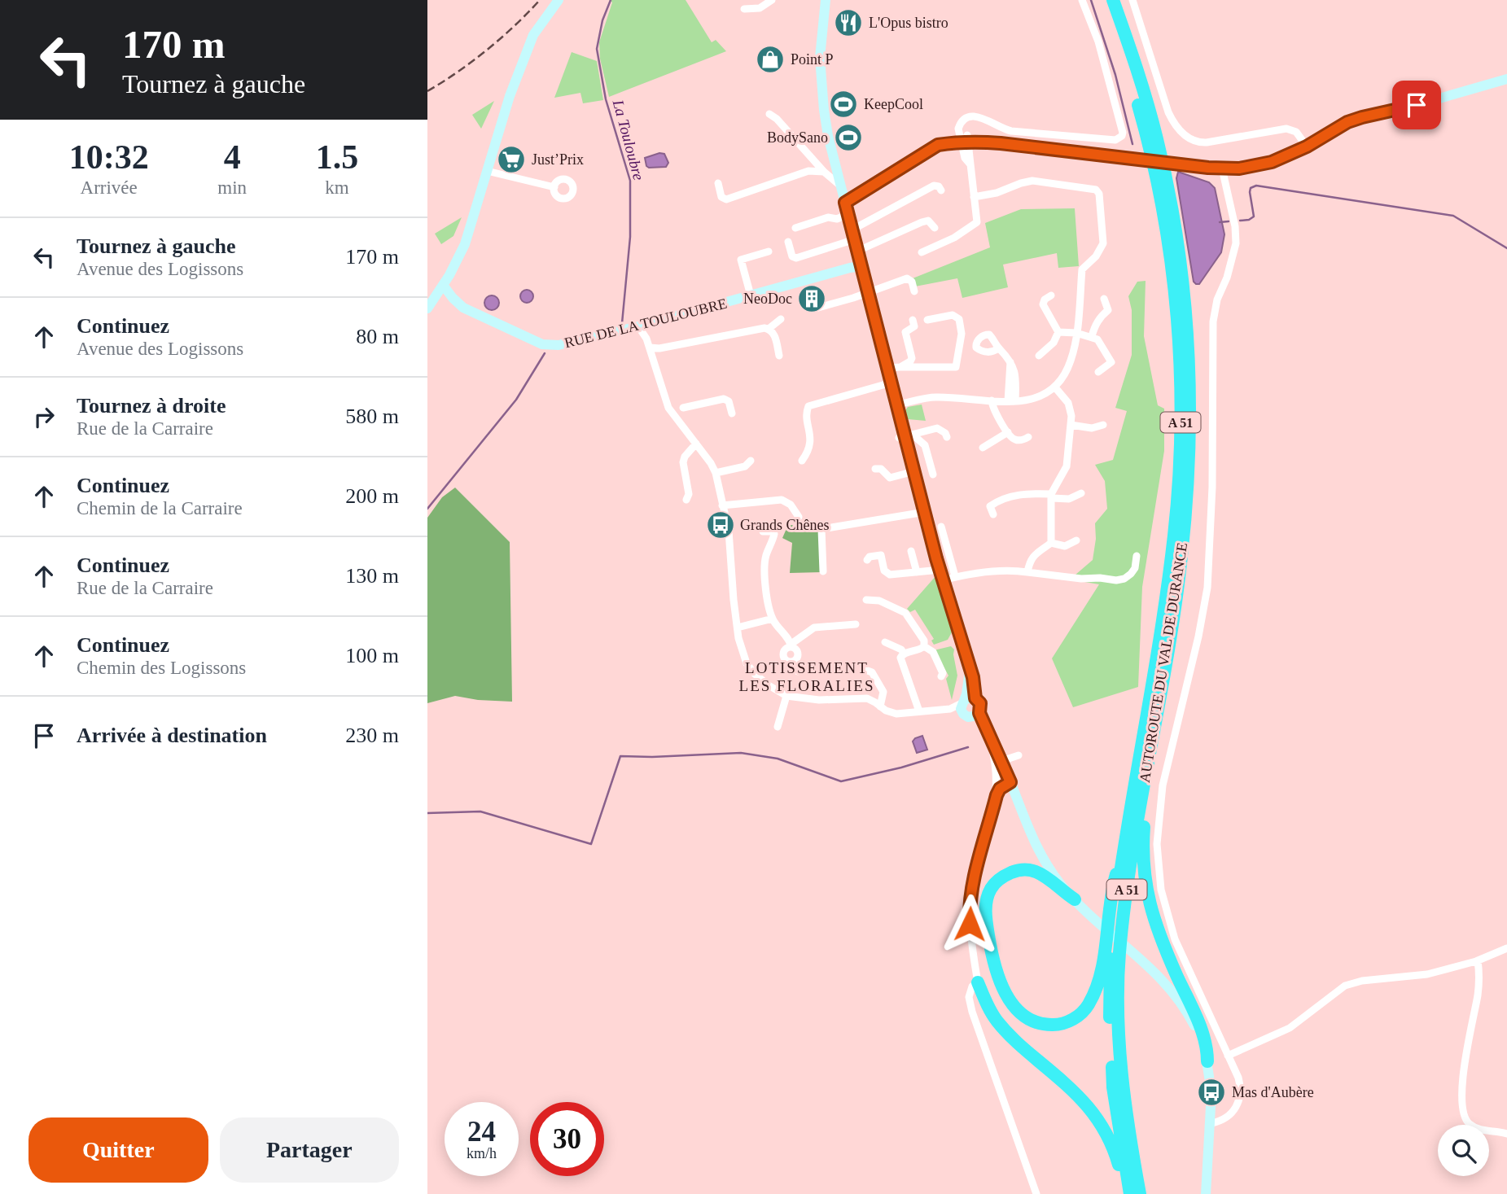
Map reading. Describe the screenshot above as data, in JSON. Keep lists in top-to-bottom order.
{
  "streets": {
    "highway": ["A 51", "AUTOROUTE DU VAL DE DURANCE"],
    "main road": ["RUE DE LA TOULOUBRE"]
  },
  "districts": ["LOTISSEMENT LES FLORALIES"],
  "water": ["La Touloubre"],
  "places": {
    "restaurant": ["L'Opus bistro"],
    "shop": ["Point P"],
    "sports": ["KeepCool", "BodySano"],
    "supermarket": ["Just’Prix"],
    "building": ["NeoDoc"],
    "bus stop": ["Grands Chênes", "Mas d'Aubère"]
  },
  "page": {
    "turn": ["170 m", "Tournez à gauche"],
    "eta": [
      "10:32",
      "Arrivée",
      "4",
      "min",
      "1.5",
      "km"
    ],
    "list": [
      {
        "name": "Tournez à gauche",
        "note": "Avenue des Logissons",
        "value": "170 m"
      },
      {
        "name": "Continuez",
        "note": "Avenue des Logissons",
        "value": "80 m"
      },
      {
        "name": "Tournez à droite",
        "note": "Rue de la Carraire",
        "value": "580 m"
      },
      {
        "name": "Continuez",
        "note": "Chemin de la Carraire",
        "value": "200 m"
      },
      {
        "name": "Continuez",
        "note": "Rue de la Carraire",
        "value": "130 m"
      },
      {
        "name": "Continuez",
        "note": "Chemin des Logissons",
        "value": "100 m"
      },
      {
        "name": "Arrivée à destination",
        "value": "230 m"
      }
    ],
    "speed": "24 km/h",
    "limit": "30",
    "buttons": ["Quitter", "Partager"]
  }
}
